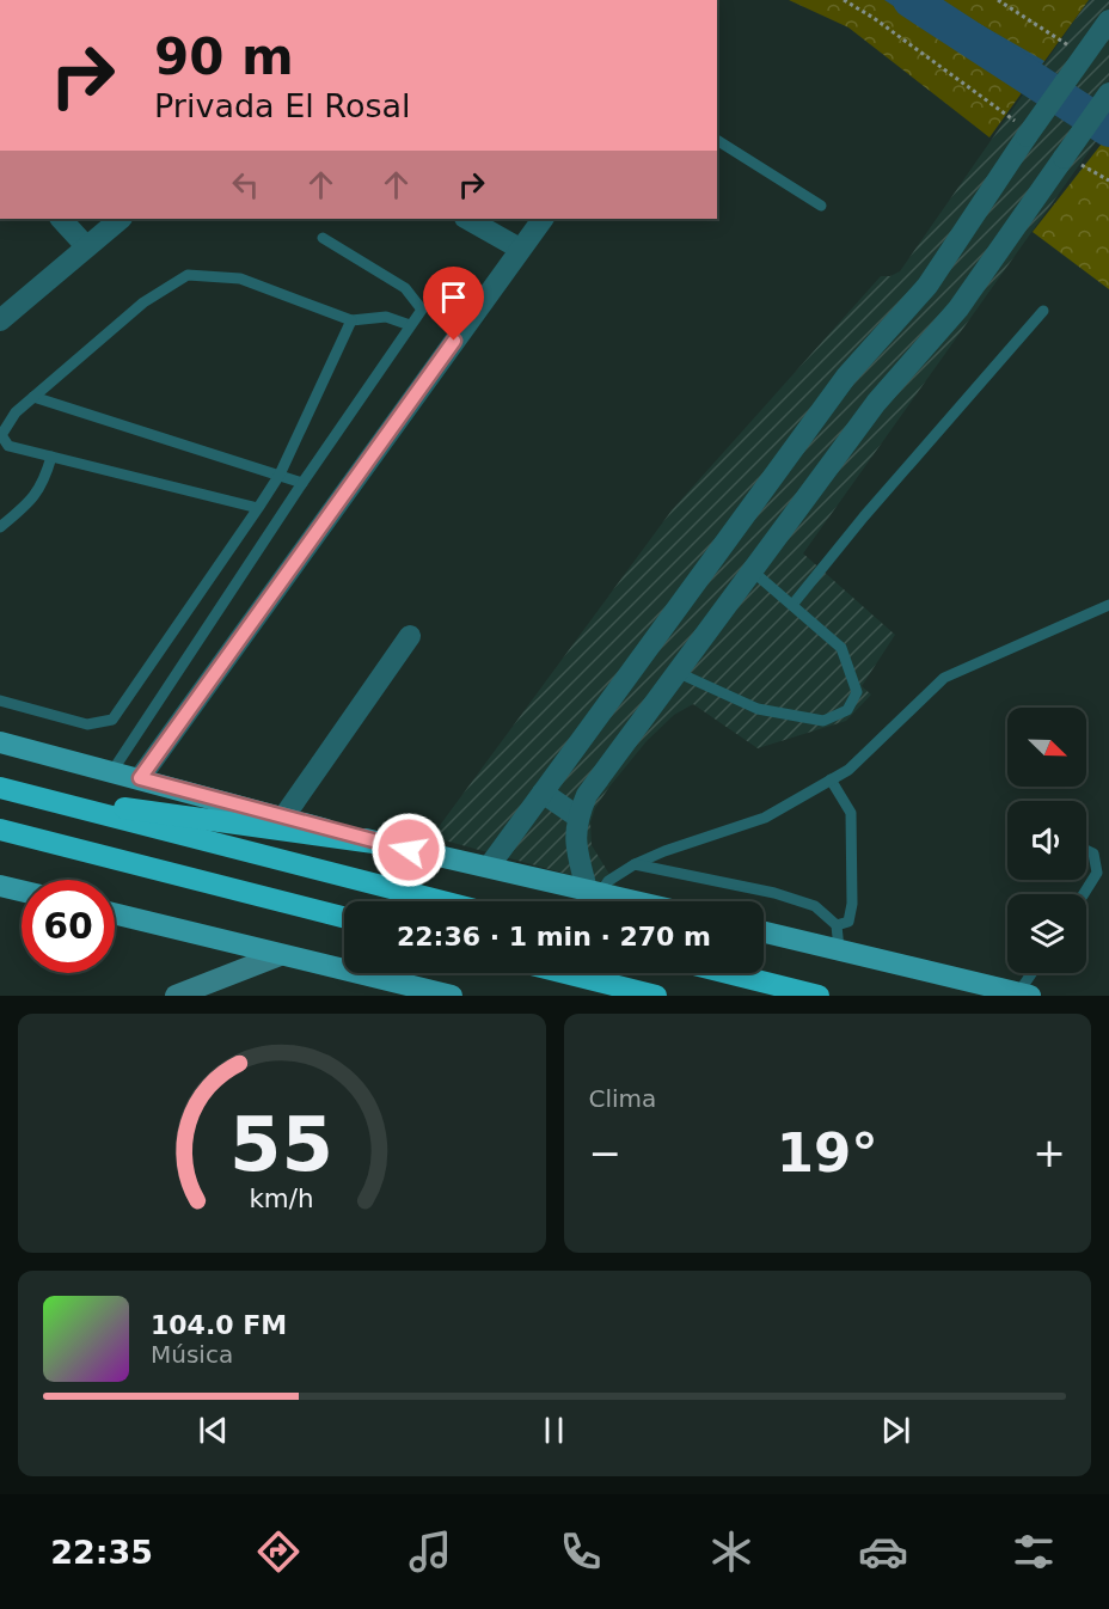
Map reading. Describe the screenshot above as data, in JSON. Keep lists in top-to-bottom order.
{
  "north": "bottom right",
  "page": {
    "turn": ["90 m", "Privada El Rosal"],
    "limit": "60",
    "trip": "22:36 · 1 min · 270 m",
    "tile": "Clima",
    "heat": ["−", "19°", "+"],
    "song": ["104.0 FM", "Música"],
    "tabs": "22:35",
    "gauge": ["55", "km/h"]
  }
}
